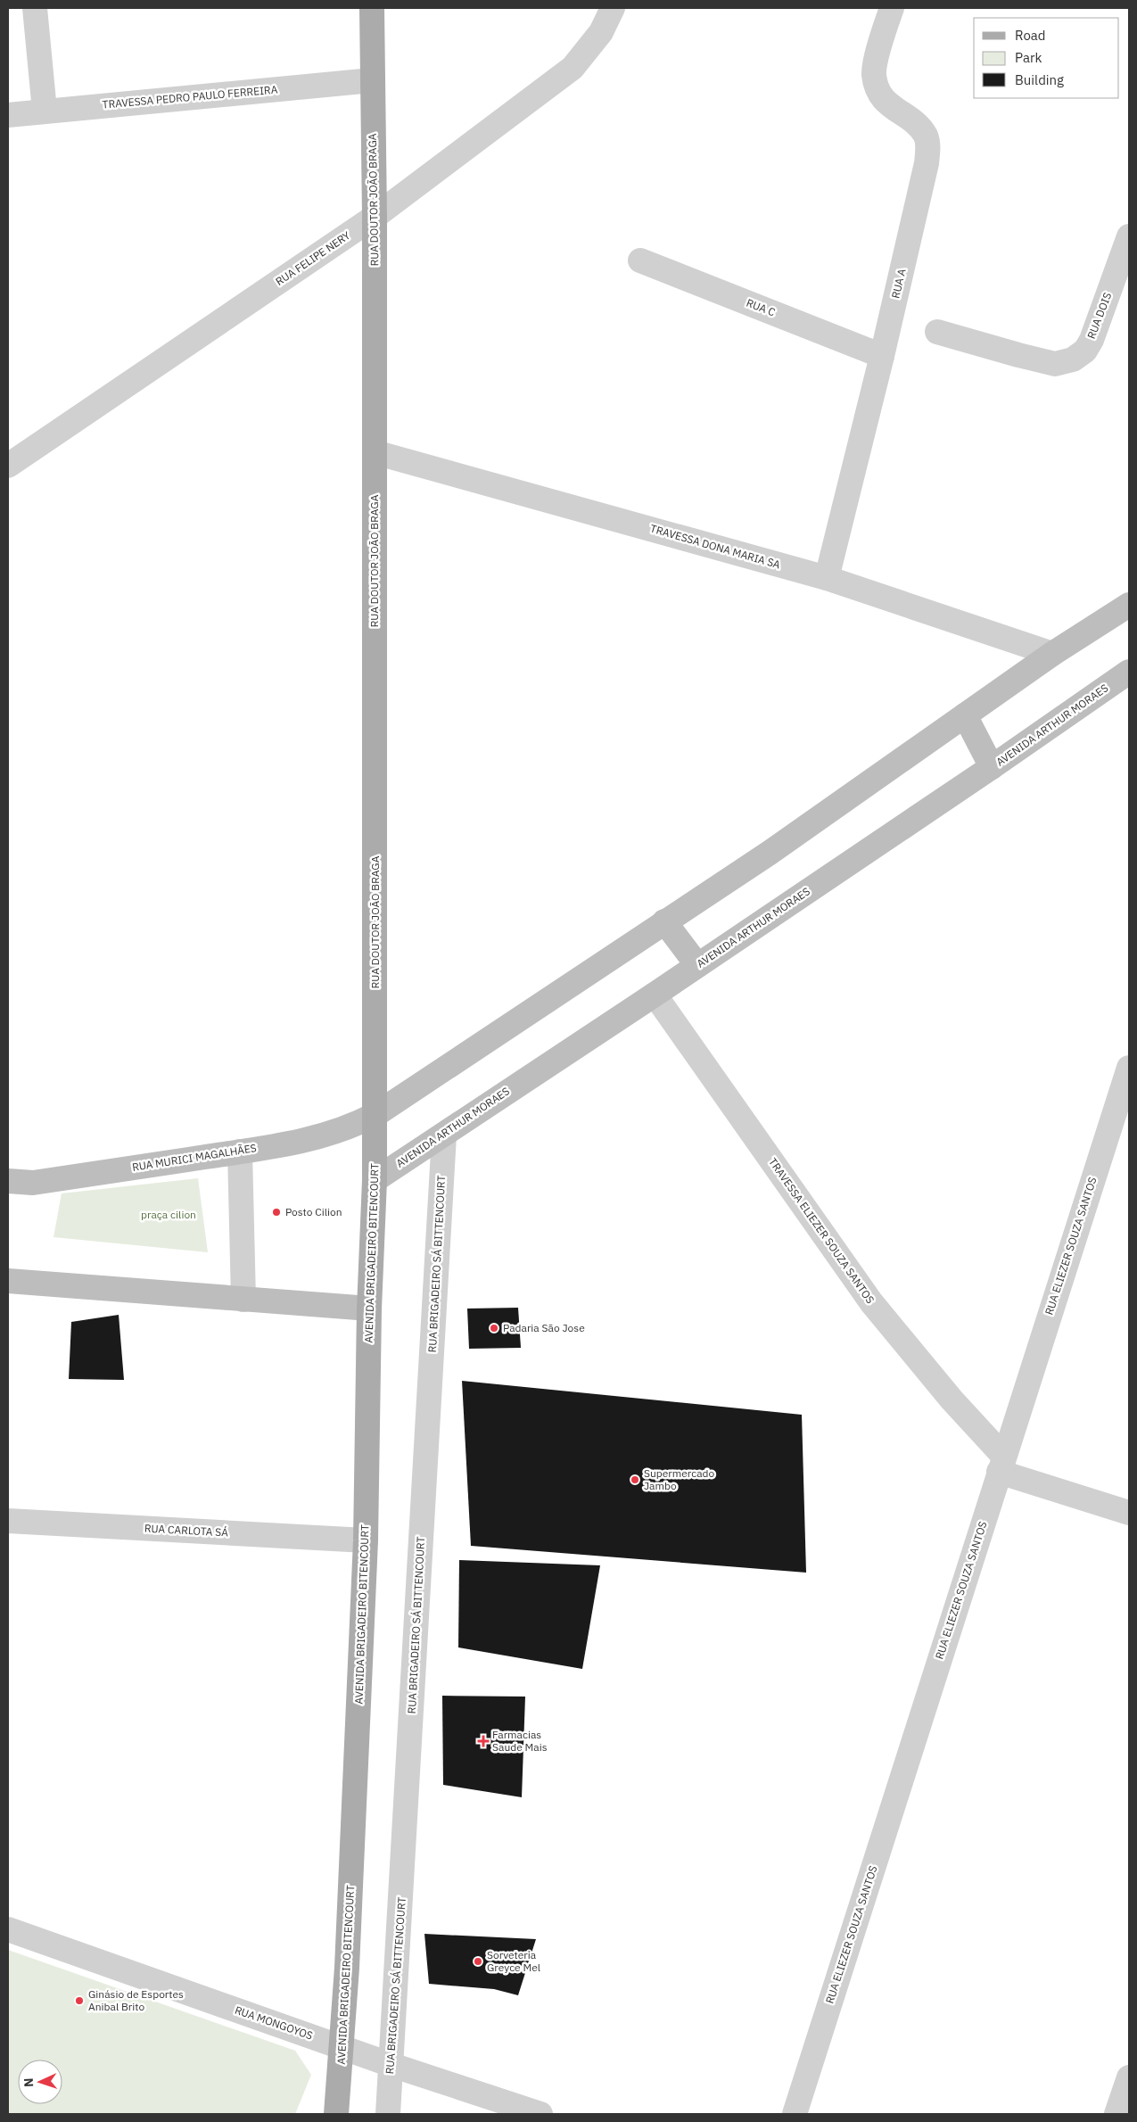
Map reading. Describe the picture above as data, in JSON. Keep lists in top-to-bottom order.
{
  "streets": {
    "main road": ["RUA DOUTOR JOÃO BRAGA", "AVENIDA BRIGADEIRO BITENCOURT"],
    "street": [
      "TRAVESSA PEDRO PAULO FERREIRA",
      "RUA FELIPE NERY",
      "RUA A",
      "RUA C",
      "RUA DOIS",
      "TRAVESSA DONA MARIA SA",
      "AVENIDA ARTHUR MORAES",
      "RUA MURICI MAGALHÃES",
      "TRAVESSA ELIEZER SOUZA SANTOS",
      "RUA ELIEZER SOUZA SANTOS",
      "RUA BRIGADEIRO SÁ BITTENCOURT",
      "RUA CARLOTA SÁ",
      "RUA MONGOYOS"
    ]
  },
  "crossings": [
    ["TRAVESSA PEDRO PAULO FERREIRA", "RUA DOUTOR JOÃO BRAGA"],
    ["RUA DOUTOR JOÃO BRAGA", "RUA FELIPE NERY"],
    ["RUA DOUTOR JOÃO BRAGA", "TRAVESSA DONA MARIA SA"],
    ["RUA DOUTOR JOÃO BRAGA", "RUA MURICI MAGALHÃES"],
    ["RUA DOUTOR JOÃO BRAGA", "AVENIDA BRIGADEIRO BITENCOURT"],
    ["RUA A", "RUA C"],
    ["RUA A", "TRAVESSA DONA MARIA SA"],
    ["AVENIDA ARTHUR MORAES", "TRAVESSA ELIEZER SOUZA SANTOS"],
    ["AVENIDA ARTHUR MORAES", "AVENIDA BRIGADEIRO BITENCOURT"],
    ["AVENIDA ARTHUR MORAES", "RUA BRIGADEIRO SÁ BITTENCOURT"],
    ["RUA MURICI MAGALHÃES", "AVENIDA BRIGADEIRO BITENCOURT"],
    ["TRAVESSA ELIEZER SOUZA SANTOS", "RUA ELIEZER SOUZA SANTOS"],
    ["AVENIDA BRIGADEIRO BITENCOURT", "RUA CARLOTA SÁ"],
    ["AVENIDA BRIGADEIRO BITENCOURT", "RUA MONGOYOS"],
    ["RUA BRIGADEIRO SÁ BITTENCOURT", "RUA MONGOYOS"]
  ],
  "parks": ["praça cilion"],
  "places": {
    "other": [
      "Posto Cilion",
      "Padaria São Jose",
      "Supermercado Jambo",
      "Sorveteria Greyce Mel",
      "Ginásio de Esportes Anibal Brito"
    ],
    "health": ["Farmacias Saude Mais"]
  },
  "legend": ["Road", "Park", "Building"],
  "north": "left"
}
